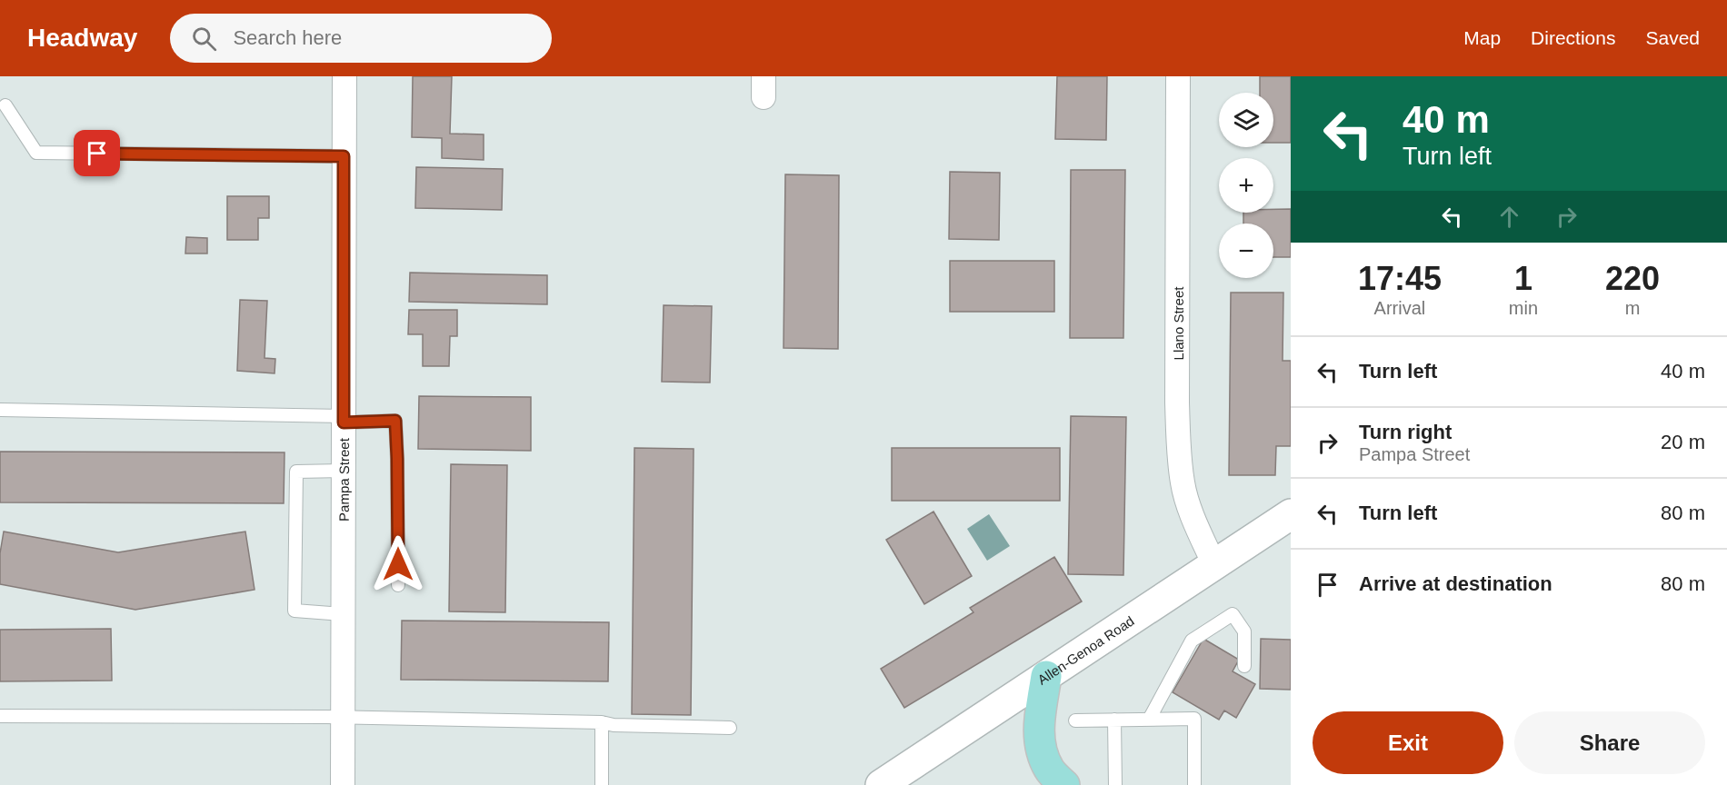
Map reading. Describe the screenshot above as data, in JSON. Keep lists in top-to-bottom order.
{
  "streets": {
    "main road": ["Allen-Genoa Road"],
    "street": ["Llano Street", "Pampa Street"]
  },
  "crossings": [
    ["Llano Street", "Allen-Genoa Road"]
  ],
  "page": {
    "header": "Headway",
    "search": "Search here",
    "nav": ["Map", "Directions", "Saved"],
    "turn": ["40 m", "Turn left"],
    "map_buttons": ["+", "−"],
    "eta": [
      "17:45",
      "Arrival",
      "1",
      "min",
      "220",
      "m"
    ],
    "list": [
      {
        "name": "Turn left",
        "value": "40 m"
      },
      {
        "name": "Turn right",
        "note": "Pampa Street",
        "value": "20 m"
      },
      {
        "name": "Turn left",
        "value": "80 m"
      },
      {
        "name": "Arrive at destination",
        "value": "80 m"
      }
    ],
    "buttons": ["Exit", "Share"]
  }
}
